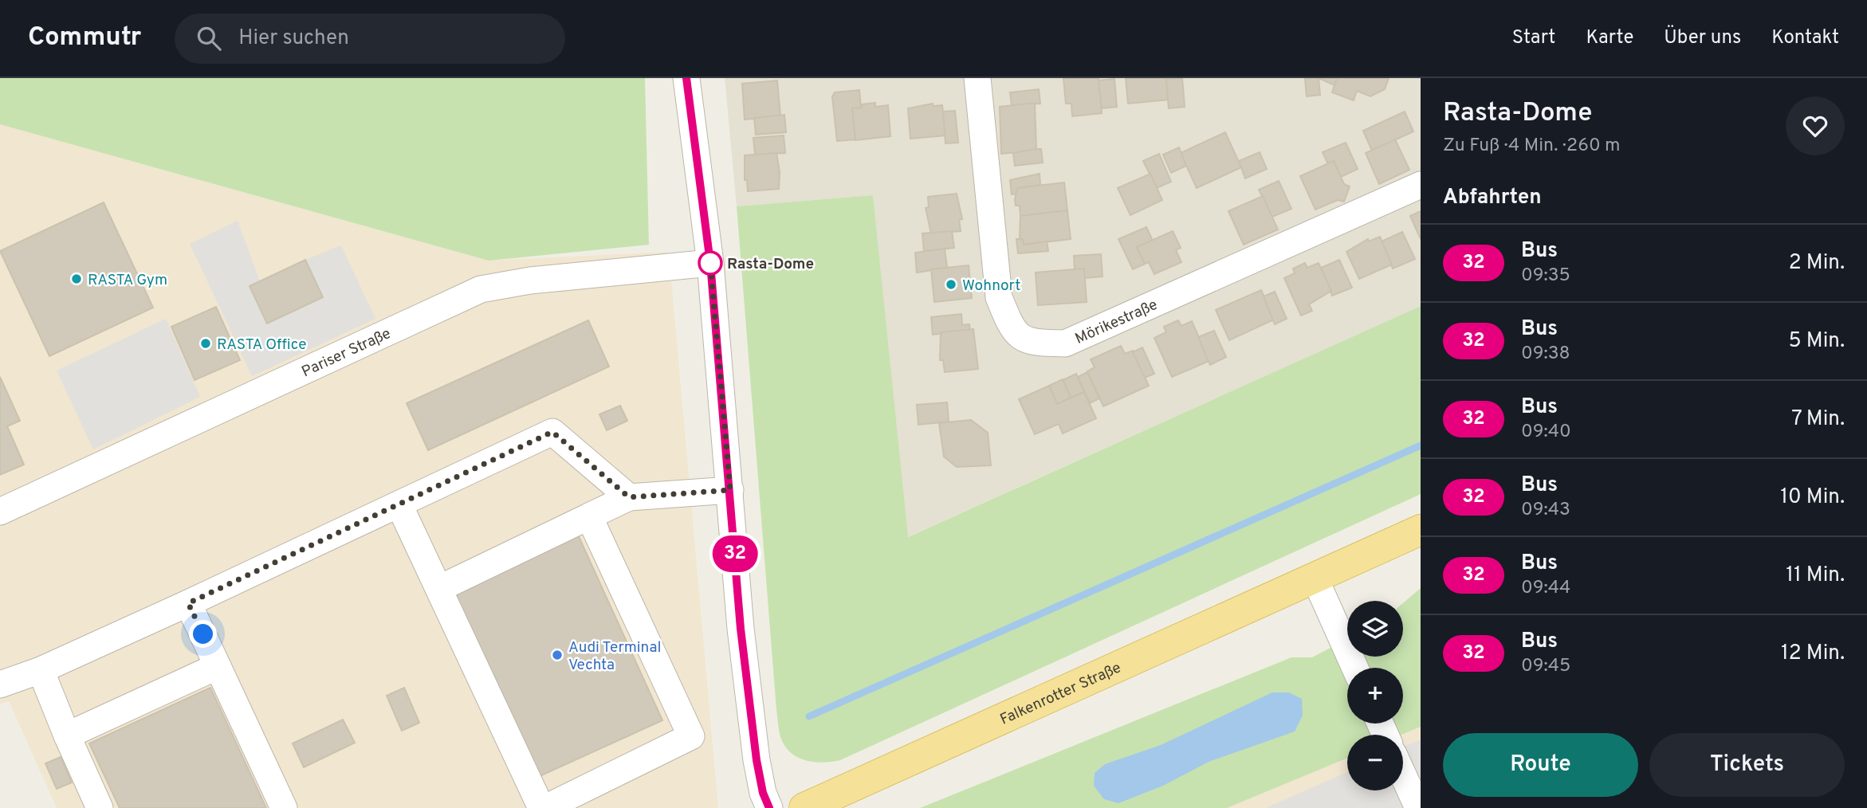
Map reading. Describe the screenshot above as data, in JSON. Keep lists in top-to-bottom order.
{
  "streets": {
    "main road": ["Falkenrotter Straße"],
    "street": ["Mörikestraße", "Pariser Straße"]
  },
  "places": [
    "Rasta-Dome",
    "RASTA Gym",
    "Wohnort",
    "RASTA Office",
    "Audi Terminal Vechta"
  ],
  "lines": ["bus line 32"],
  "page": {
    "header": "Commutr",
    "search": "Hier suchen",
    "nav": [
      "Start",
      "Karte",
      "Über uns",
      "Kontakt"
    ],
    "on_map": "32",
    "heading": [
      ["Rasta-Dome", "Zu Fuß · 4 Min. · 260 m"],
      "Abfahrten"
    ],
    "list": [
      {
        "mark": "32",
        "name": "Bus",
        "note": "09:35",
        "value": "2 Min."
      },
      {
        "mark": "32",
        "name": "Bus",
        "note": "09:38",
        "value": "5 Min."
      },
      {
        "mark": "32",
        "name": "Bus",
        "note": "09:40",
        "value": "7 Min."
      },
      {
        "mark": "32",
        "name": "Bus",
        "note": "09:43",
        "value": "10 Min."
      },
      {
        "mark": "32",
        "name": "Bus",
        "note": "09:44",
        "value": "11 Min."
      },
      {
        "mark": "32",
        "name": "Bus",
        "note": "09:45",
        "value": "12 Min."
      }
    ],
    "map_buttons": ["+", "−"],
    "buttons": ["Route", "Tickets"]
  }
}
